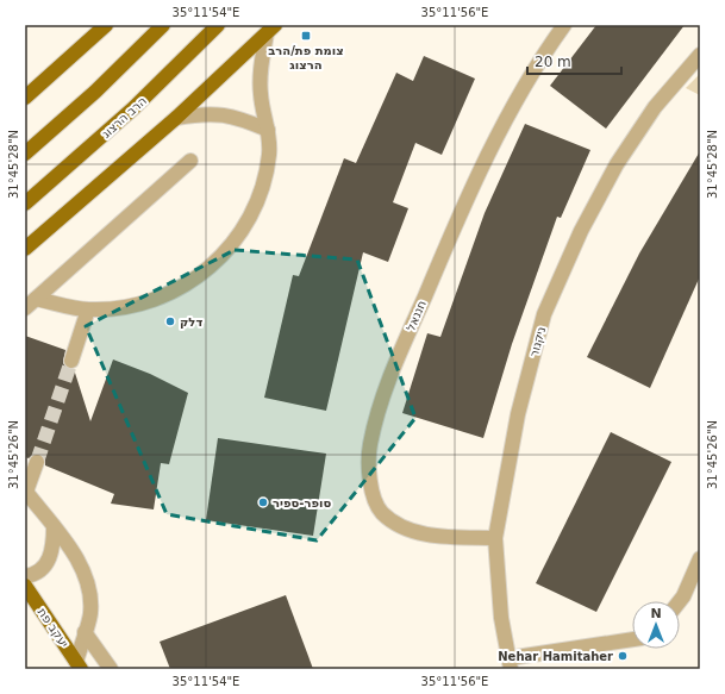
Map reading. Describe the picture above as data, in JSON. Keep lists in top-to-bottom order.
{
  "streets": {
    "main road": ["הרב הרצוג", "יעקב פת"],
    "street": ["חננאל", "ניקנור"]
  },
  "crossings": [
    ["חננאל", "ניקנור"]
  ],
  "places": {
    "transit": ["צומת פת/הרב הרצוג"],
    "other": ["דלק", "סופר-ספיר", "Nehar Hamitaher"]
  },
  "scale_bar": "20 m",
  "north": "top",
  "coordinates": [
    "35°11'54\"E",
    "35°11'56\"E",
    "31°45'28\"N",
    "31°45'26\"N"
  ]
}
